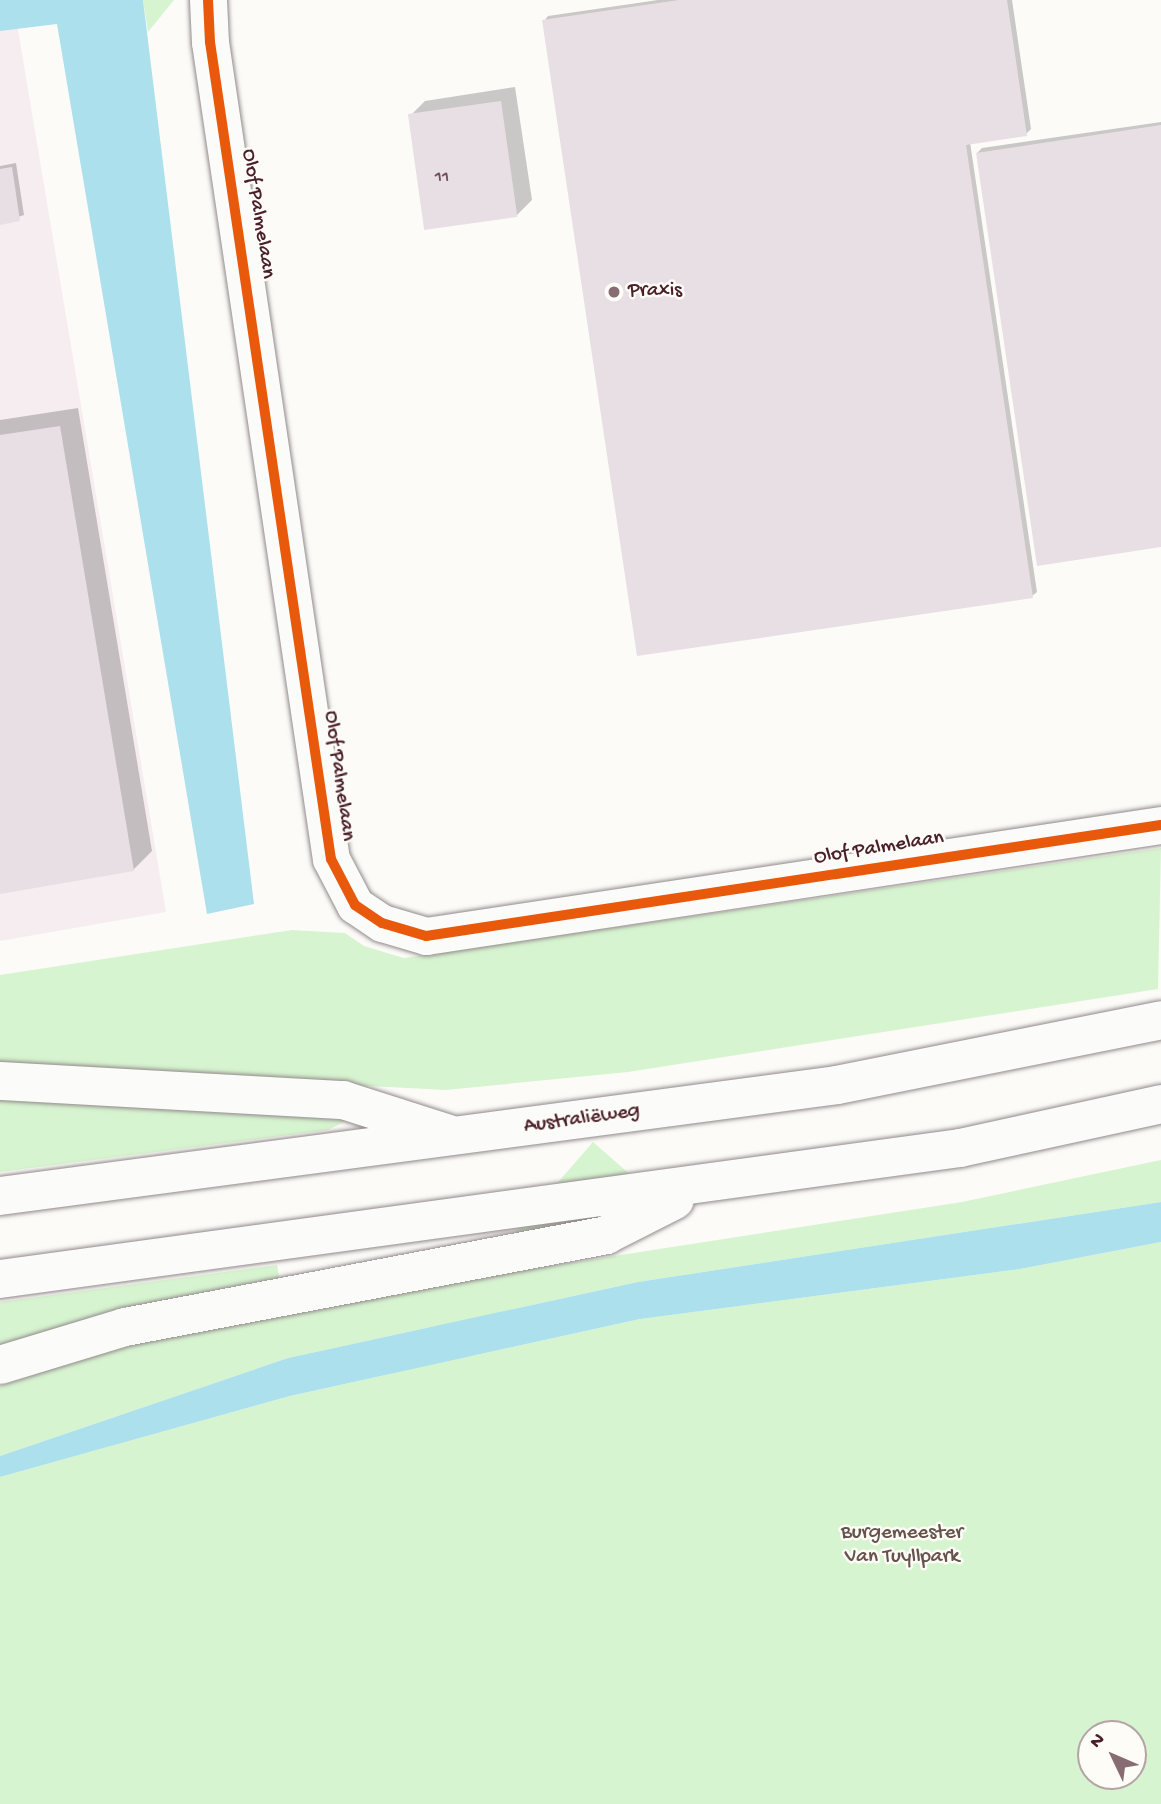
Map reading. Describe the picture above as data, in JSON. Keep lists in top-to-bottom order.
{
  "streets": {
    "main road": ["Australiëweg"],
    "street": ["Olof Palmelaan"]
  },
  "parks": ["Burgemeester Van Tuyllpark"],
  "places": ["Praxis"],
  "house_numbers": ["11"],
  "north": "top left"
}
